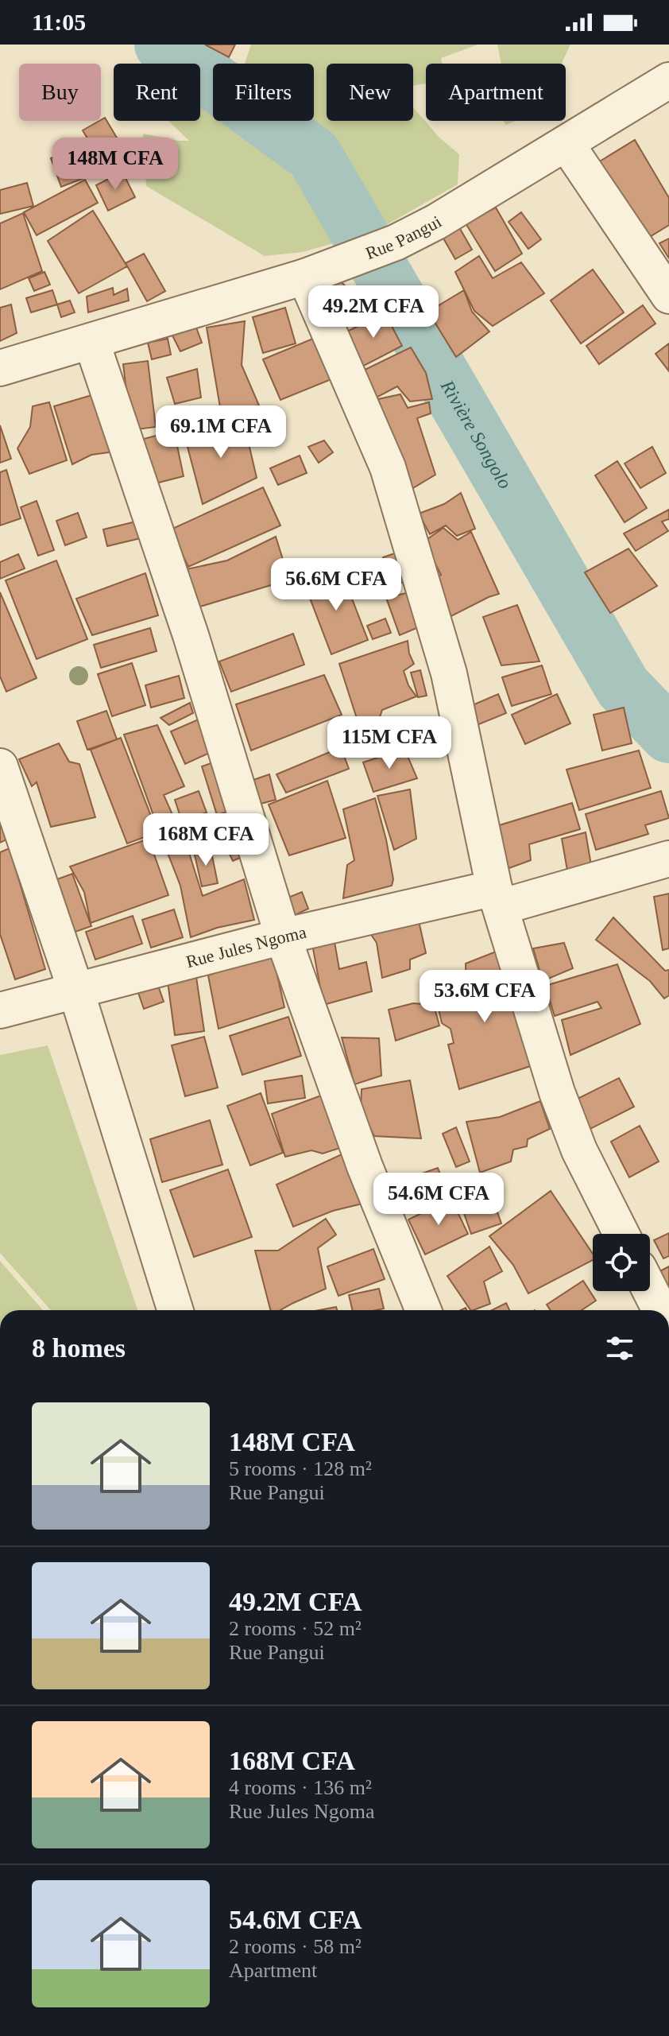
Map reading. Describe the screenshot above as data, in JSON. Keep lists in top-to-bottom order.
{
  "streets": {
    "street": ["Rue Pangui", "Rue Jules Ngoma"]
  },
  "water": ["Rivière Songolo"],
  "page": {
    "status": "11:05",
    "chip": [
      "Buy",
      "Rent",
      "Filters",
      "New",
      "Apartment"
    ],
    "price": [
      "148M CFA",
      "49.2M CFA",
      "69.1M CFA",
      "56.6M CFA",
      "115M CFA",
      "168M CFA",
      "53.6M CFA",
      "54.6M CFA"
    ],
    "heading": "8 homes",
    "list": [
      {
        "name": "148M CFA",
        "note": "5 rooms · 128 m² · Rue Pangui"
      },
      {
        "name": "49.2M CFA",
        "note": "2 rooms · 52 m² · Rue Pangui"
      },
      {
        "name": "168M CFA",
        "note": "4 rooms · 136 m² · Rue Jules Ngoma"
      },
      {
        "name": "54.6M CFA",
        "note": "2 rooms · 58 m² · Apartment"
      }
    ]
  }
}
